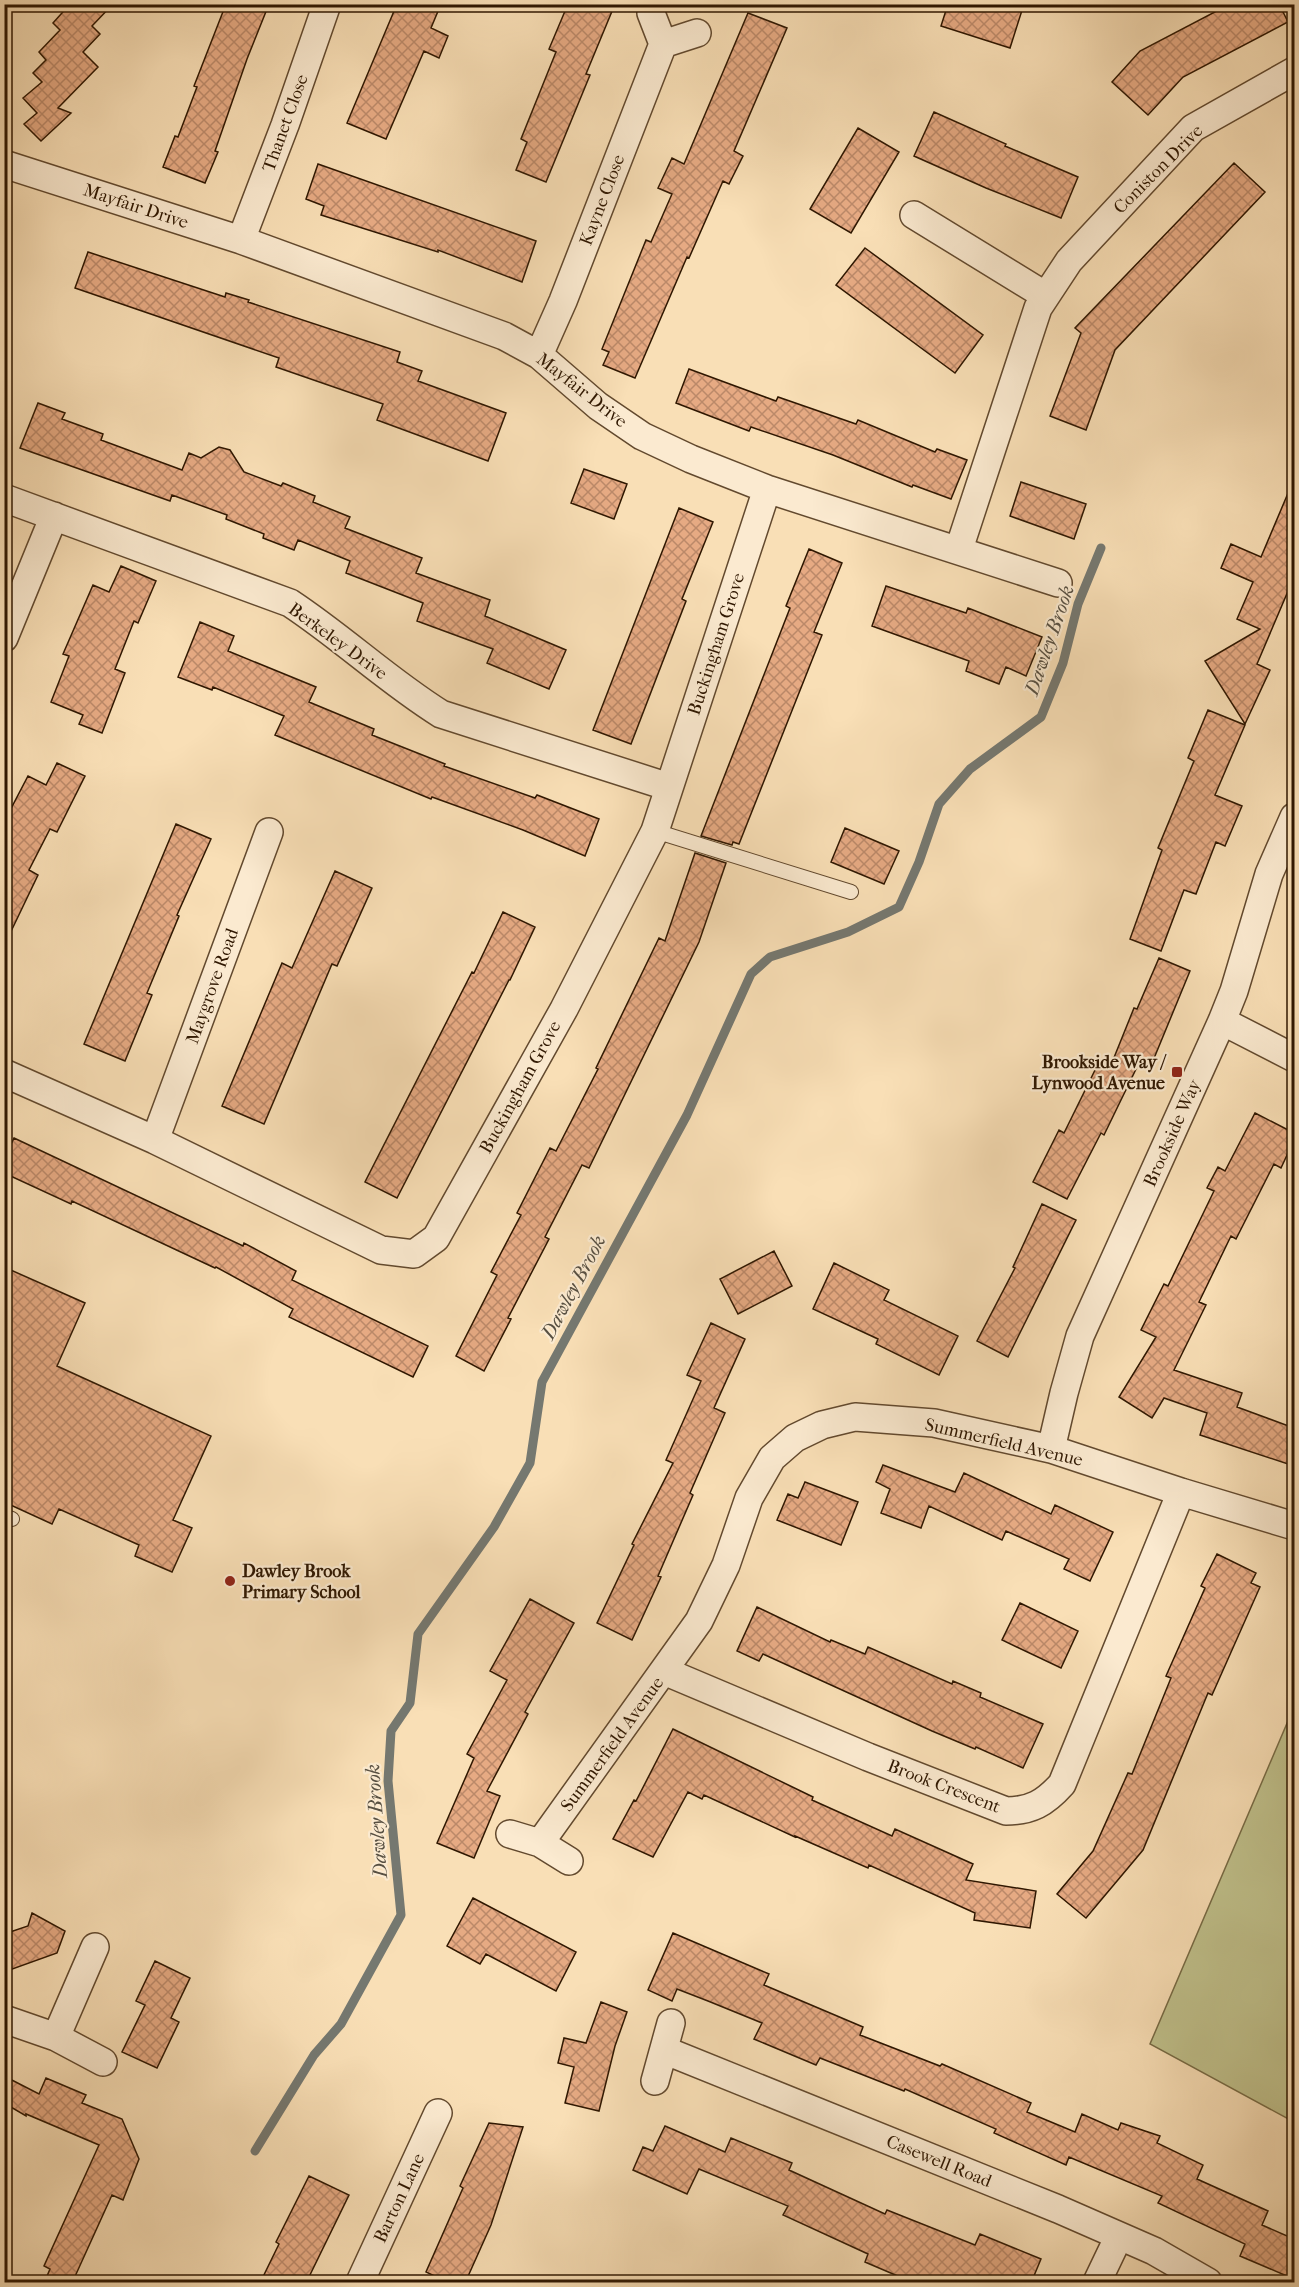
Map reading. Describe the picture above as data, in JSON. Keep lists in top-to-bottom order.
{
  "streets": {
    "street": [
      "Thanet Close",
      "Coniston Drive",
      "Kayne Close",
      "Mayfair Drive",
      "Berkeley Drive",
      "Buckingham Grove",
      "Maygrove Road",
      "Brookside Way",
      "Summerfield Avenue",
      "Brook Crescent",
      "Casewell Road",
      "Barton Lane"
    ]
  },
  "crossings": [
    ["Thanet Close", "Mayfair Drive"],
    ["Coniston Drive", "Mayfair Drive"],
    ["Kayne Close", "Mayfair Drive"],
    ["Mayfair Drive", "Buckingham Grove"],
    ["Berkeley Drive", "Buckingham Grove"],
    ["Buckingham Grove", "Maygrove Road"],
    ["Brookside Way", "Summerfield Avenue"],
    ["Summerfield Avenue", "Brook Crescent"]
  ],
  "water": ["Dawley Brook"],
  "places": {
    "transit": ["Brookside Way / Lynwood Avenue"],
    "other": ["Dawley Brook Primary School"]
  }
}
